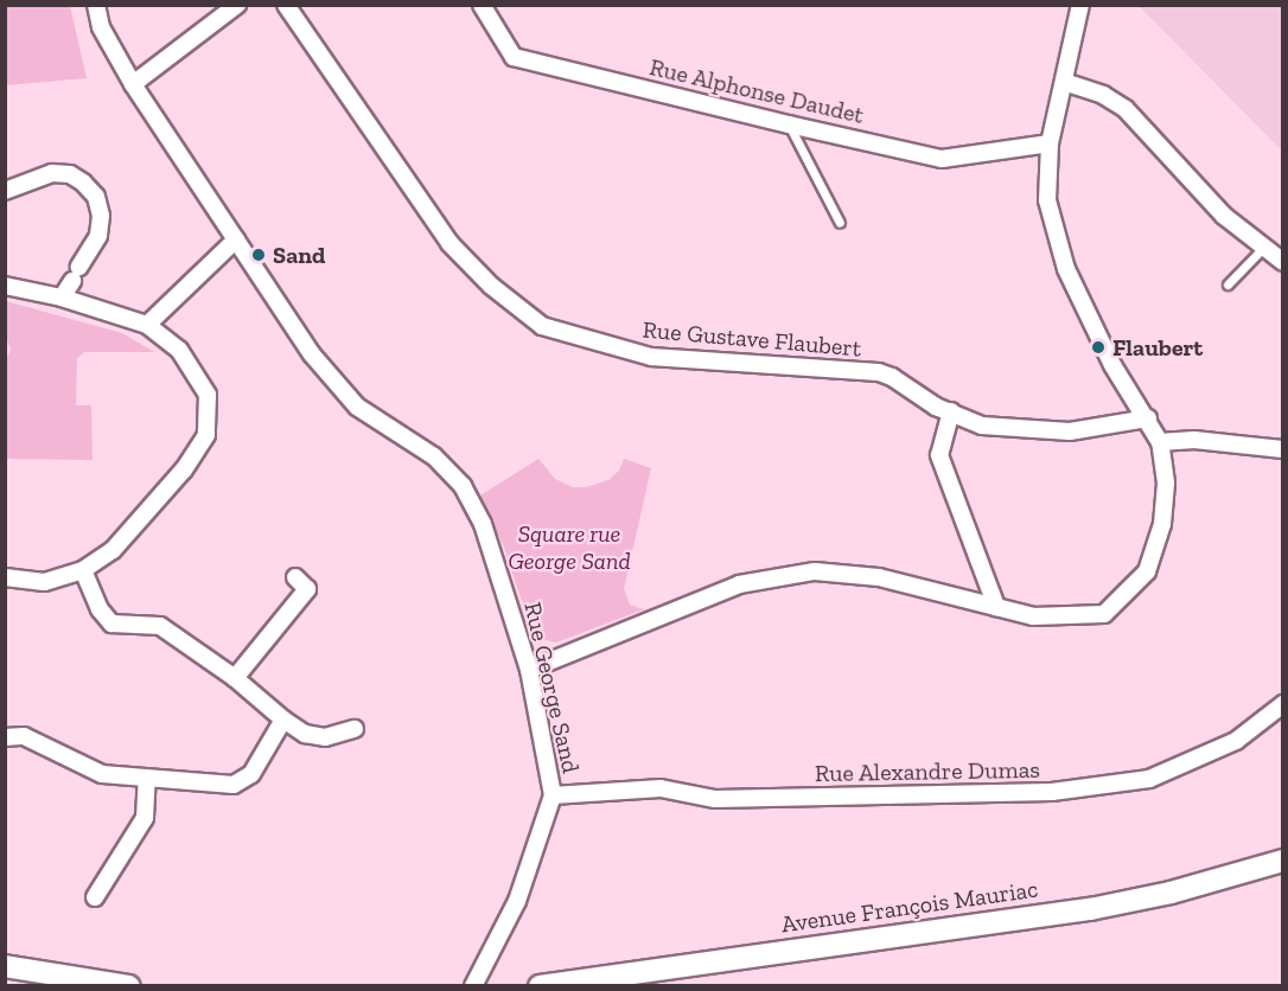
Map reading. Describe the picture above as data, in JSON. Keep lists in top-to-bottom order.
{
  "streets": {
    "street": [
      "Rue Alphonse Daudet",
      "Rue Gustave Flaubert",
      "Rue George Sand",
      "Rue Alexandre Dumas",
      "Avenue François Mauriac"
    ]
  },
  "crossings": [
    ["Rue George Sand", "Rue Alexandre Dumas"]
  ],
  "parks": ["Square rue George Sand"],
  "places": ["Sand", "Flaubert"]
}
